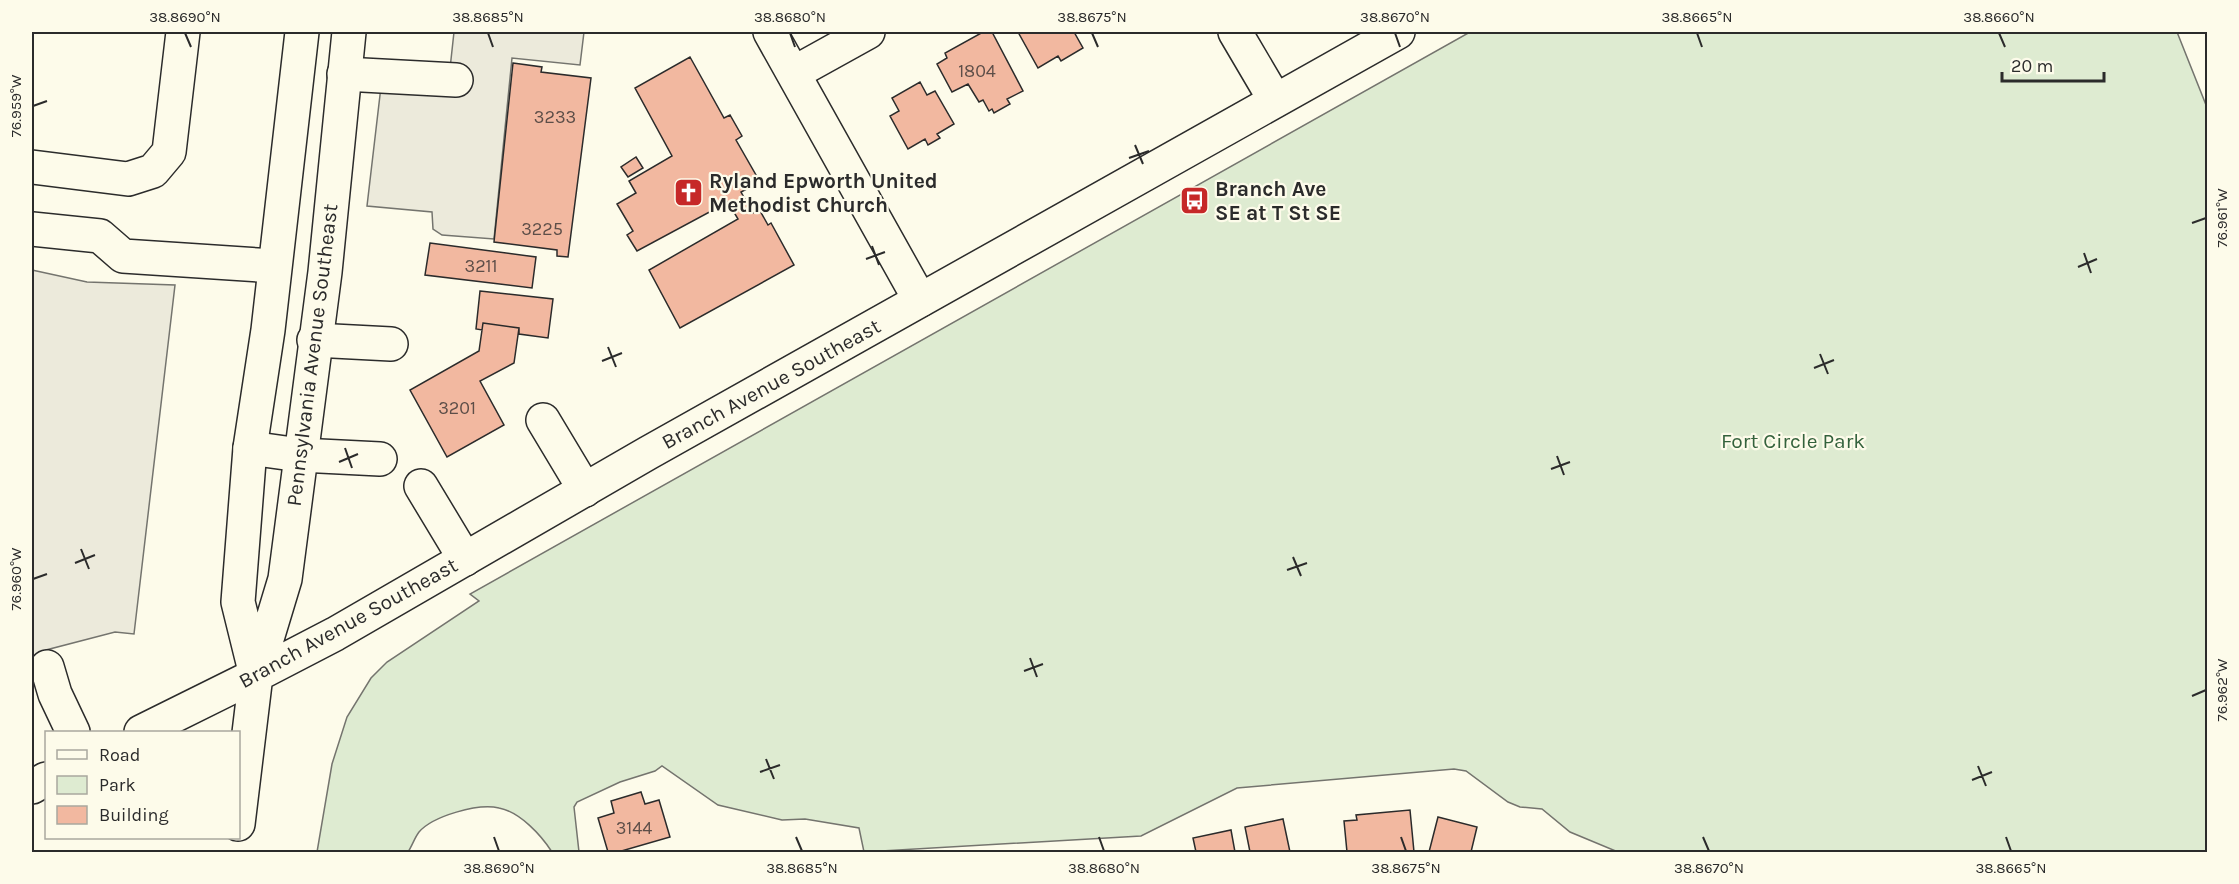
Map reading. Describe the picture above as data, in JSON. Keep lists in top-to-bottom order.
{
  "streets": {
    "main road": ["Pennsylvania Avenue Southeast", "Branch Avenue Southeast"]
  },
  "crossings": [
    ["Pennsylvania Avenue Southeast", "Branch Avenue Southeast"]
  ],
  "parks": ["Fort Circle Park"],
  "places": {
    "church": ["Ryland Epworth United Methodist Church"],
    "bus stop": ["Branch Ave SE at T St SE"]
  },
  "house_numbers": [
    "1804",
    "3233",
    "3225",
    "3211",
    "3201",
    "3144"
  ],
  "legend": ["Road", "Park", "Building"],
  "scale_bar": "20 m",
  "coordinates": [
    "38.8690°N",
    "38.8685°N",
    "38.8680°N",
    "38.8675°N",
    "38.8670°N",
    "38.8665°N",
    "38.8660°N",
    "76.959°W",
    "76.961°W",
    "76.960°W",
    "76.962°W"
  ]
}
